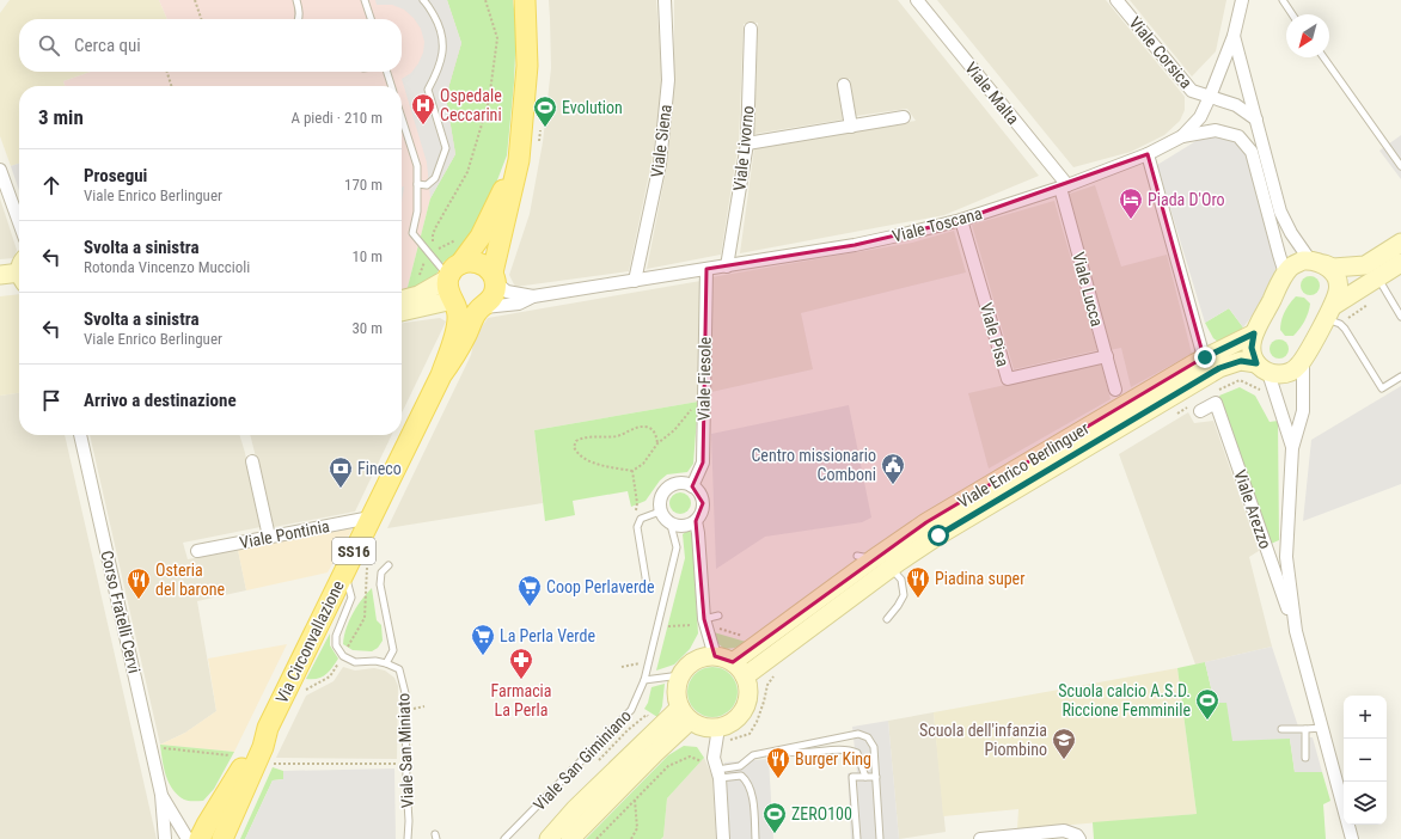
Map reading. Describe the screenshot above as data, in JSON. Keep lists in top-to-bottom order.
{
  "streets": {
    "main road": ["Viale Enrico Berlinguer", "SS16", "Via Circonvallazione"],
    "street": [
      "Viale Corsica",
      "Viale Malta",
      "Viale Siena",
      "Viale Livorno",
      "Viale Toscana",
      "Viale Lucca",
      "Viale Pisa",
      "Viale Fiesole",
      "Viale Arezzo",
      "Viale Pontinia",
      "Corso Fratelli Cervi"
    ],
    "lane": ["Viale San Miniato", "Viale San Giminiano"]
  },
  "crossings": [
    ["Viale Corsica", "Viale Toscana"],
    ["Viale Malta", "Viale Toscana"],
    ["Viale Malta", "Viale Lucca"],
    ["Viale Siena", "Viale Toscana"],
    ["Viale Livorno", "Viale Toscana"],
    ["Viale Toscana", "Viale Lucca"],
    ["Viale Toscana", "Viale Pisa"],
    ["Viale Toscana", "Viale Fiesole"],
    ["Viale Toscana", "Via Circonvallazione"],
    ["Viale Lucca", "Viale Pisa"],
    ["Viale Fiesole", "Viale San Giminiano"],
    ["Viale Enrico Berlinguer", "Viale Arezzo"],
    ["Viale Pontinia", "Via Circonvallazione"],
    ["SS16", "Corso Fratelli Cervi"],
    ["SS16", "Via Circonvallazione"]
  ],
  "places": {
    "hospital": ["Ospedale Ceccarini"],
    "sports": ["Evolution", "Scuola calcio A.S.D. Riccione Femminile", "ZERO100"],
    "hotel": ["Piada D'Oro"],
    "public building": ["Centro missionario Comboni"],
    "bank": ["Fineco"],
    "restaurant": ["Piadina super", "Osteria del barone", "Burger King"],
    "supermarket": ["Coop Perlaverde", "La Perla Verde"],
    "pharmacy": ["Farmacia La Perla"],
    "school or university": ["Scuola dell'infanzia Piombino"]
  },
  "north": "bottom left",
  "page": {
    "search": "Cerca qui",
    "heading": ["3 min", "A piedi · 210 m"],
    "list": [
      ["Prosegui", "Viale Enrico Berlinguer", "170 m"],
      ["Svolta a sinistra", "Rotonda Vincenzo Muccioli", "10 m"],
      ["Svolta a sinistra", "Viale Enrico Berlinguer", "30 m"],
      "Arrivo a destinazione"
    ],
    "map_buttons": ["+", "−"]
  }
}
